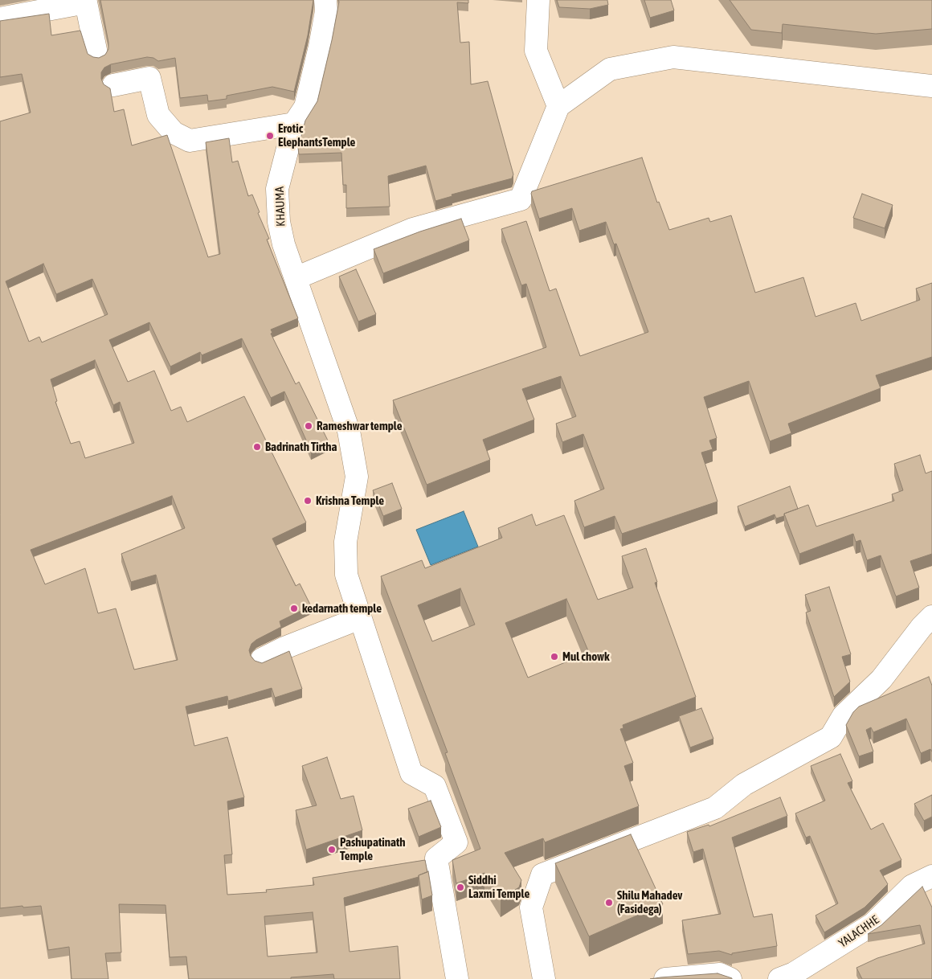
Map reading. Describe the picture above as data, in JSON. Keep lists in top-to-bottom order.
{
  "streets": {
    "street": ["KHAUMA", "YALACHHE"]
  },
  "places": [
    "Erotic ElephantsTemple",
    "Rameshwar temple",
    "Badrinath Tirtha",
    "Krishna Temple",
    "kedarnath temple",
    "Mul chowk",
    "Pashupatinath Temple",
    "Siddhi Laxmi Temple",
    "Shilu Mahadev (Fasidega)"
  ]
}
